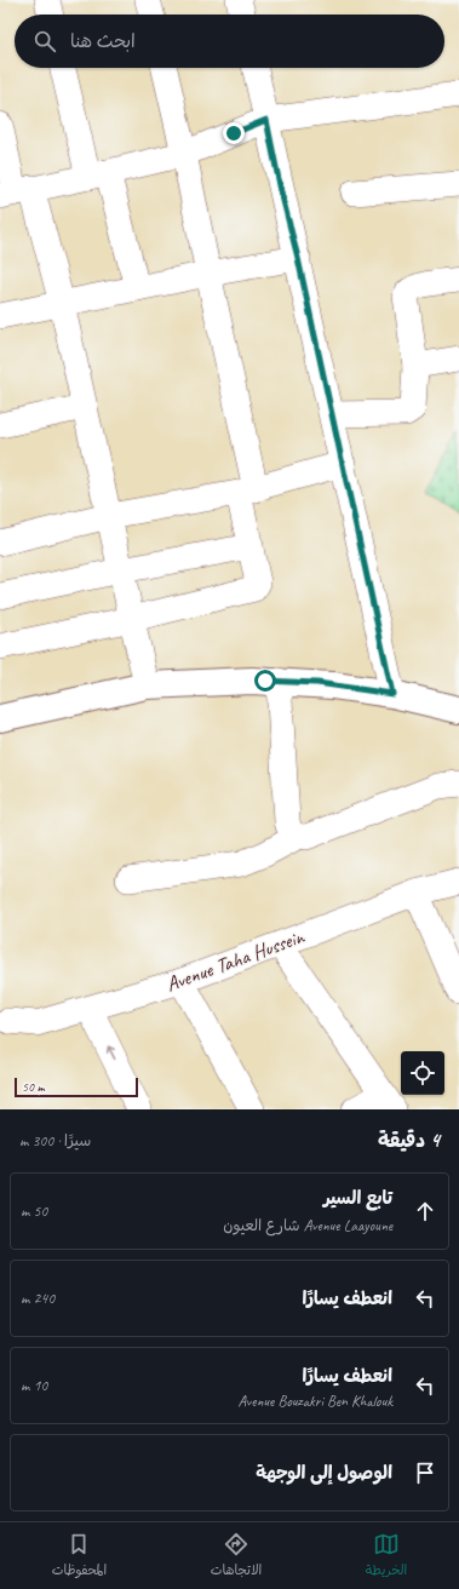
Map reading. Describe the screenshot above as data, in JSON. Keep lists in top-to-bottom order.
{
  "streets": {
    "street": ["Avenue Taha Hussein"]
  },
  "scale_bar": "50 m",
  "page": {
    "search": "ابحث هنا",
    "scale": "50 m",
    "heading": ["4 دقيقة", "سيرًا · 300 m"],
    "list": [
      ["تابع السير", "Avenue Laayoune شارع العيون", "50 m"],
      ["انعطف يسارًا", "240 m"],
      ["انعطف يسارًا", "Avenue Bouzakri Ben Khalouk", "10 m"],
      "الوصول إلى الوجهة"
    ],
    "nav": ["الخريطة", "الاتجاهات", "المحفوظات"]
  }
}
